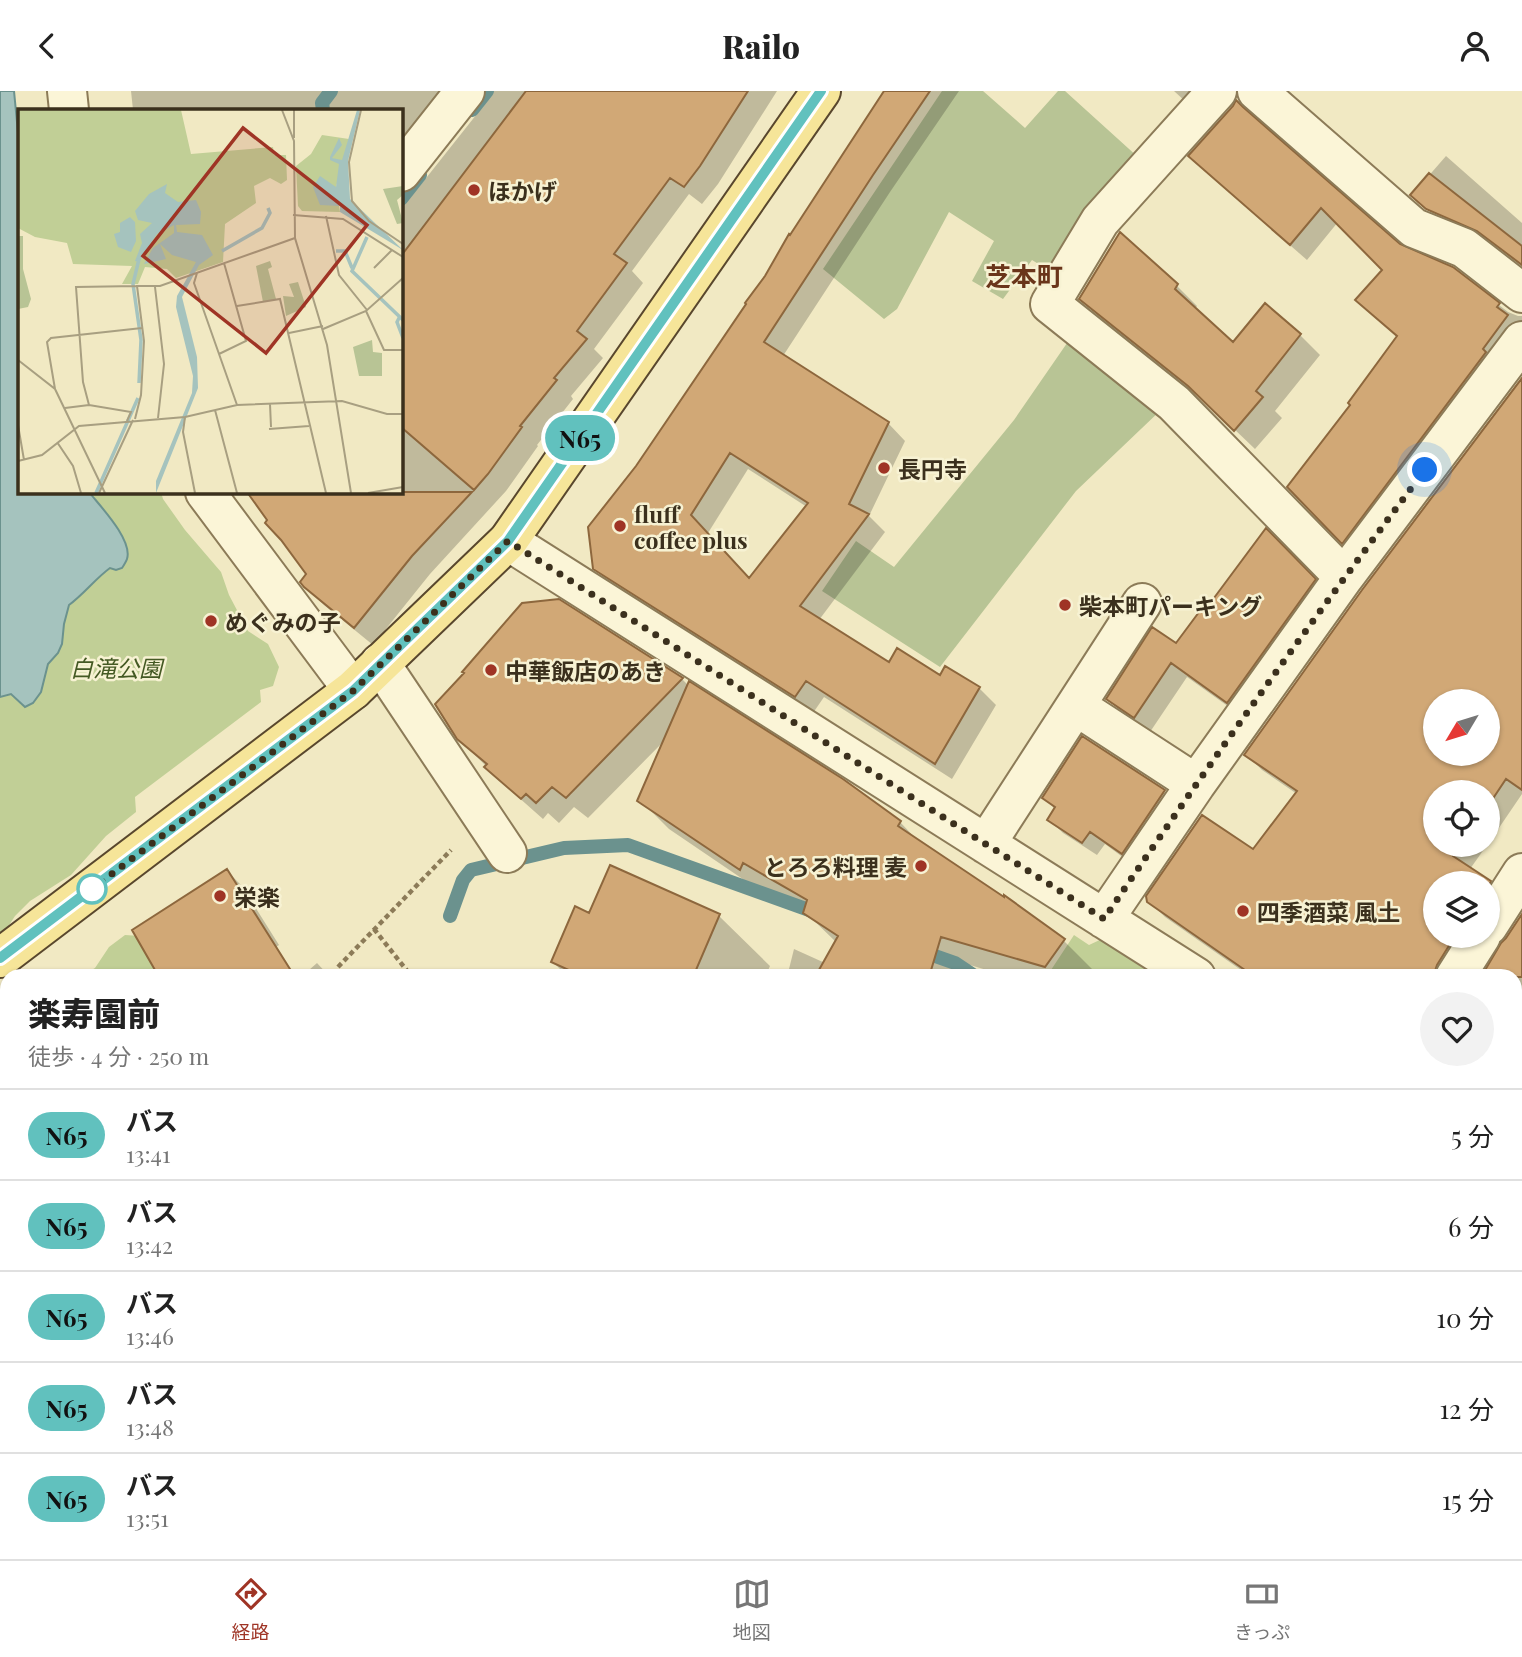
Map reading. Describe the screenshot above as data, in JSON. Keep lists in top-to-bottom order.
{
  "districts": ["芝本町"],
  "parks": ["白滝公園"],
  "places": [
    "ほかげ",
    "長円寺",
    "fluff coffee plus",
    "柴本町パーキング",
    "めぐみの子",
    "中華飯店のあき",
    "とろろ料理 麦",
    "栄楽",
    "四季酒菜 風土"
  ],
  "lines": ["bus line N65"],
  "north": "bottom left",
  "page": {
    "header": "Railo",
    "on_map": "N65",
    "heading": ["楽寿園前", "徒歩 · 4 分 · 250 m"],
    "list": [
      {
        "mark": "N65",
        "name": "バス",
        "note": "13:41",
        "value": "5 分"
      },
      {
        "mark": "N65",
        "name": "バス",
        "note": "13:42",
        "value": "6 分"
      },
      {
        "mark": "N65",
        "name": "バス",
        "note": "13:46",
        "value": "10 分"
      },
      {
        "mark": "N65",
        "name": "バス",
        "note": "13:48",
        "value": "12 分"
      },
      {
        "mark": "N65",
        "name": "バス",
        "note": "13:51",
        "value": "15 分"
      }
    ],
    "tabs": ["経路", "地図", "きっぷ"]
  }
}
